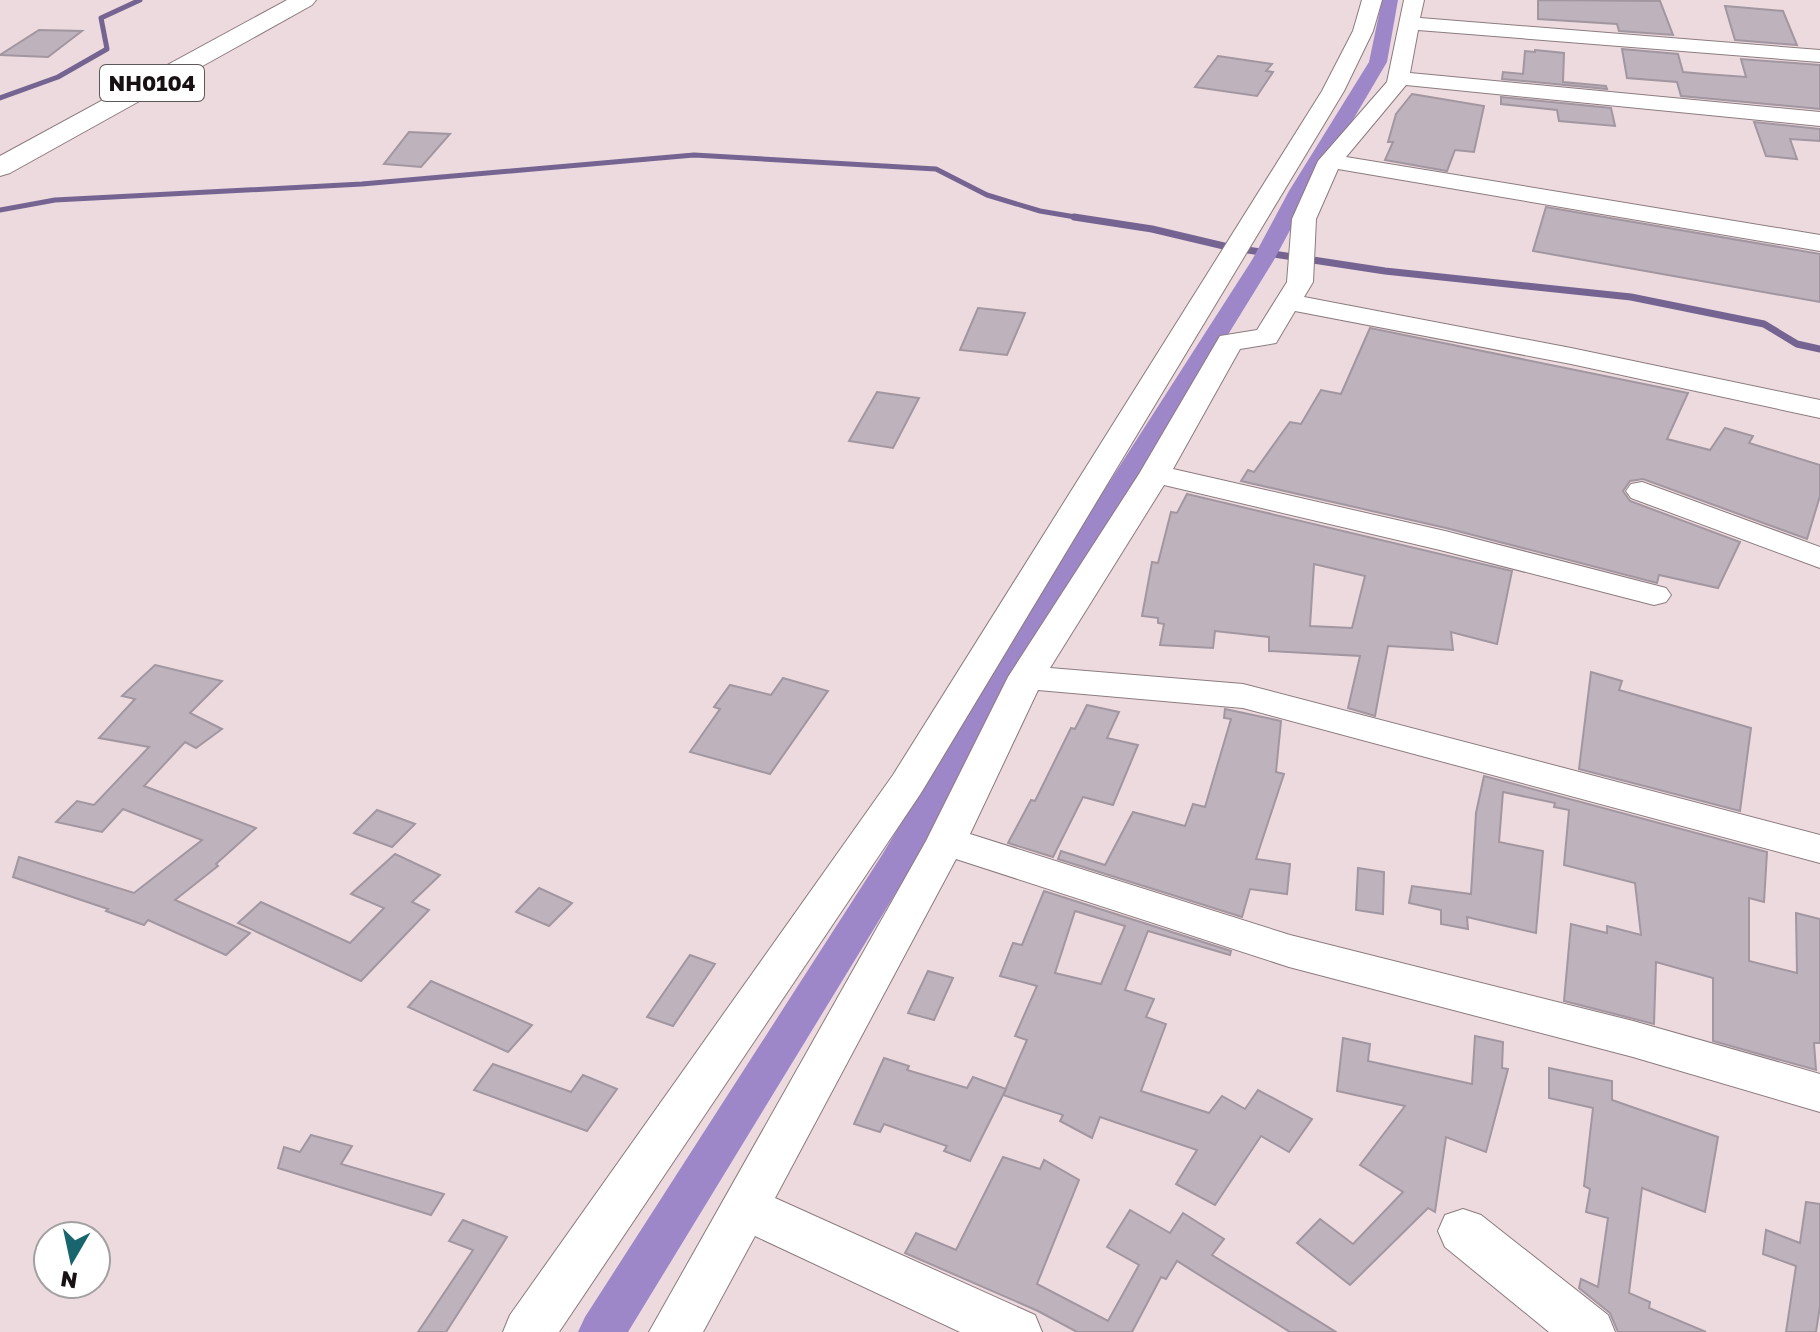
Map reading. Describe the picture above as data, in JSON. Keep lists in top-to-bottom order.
{
  "streets": {
    "highway": ["NH0104"]
  },
  "north": "bottom"
}
